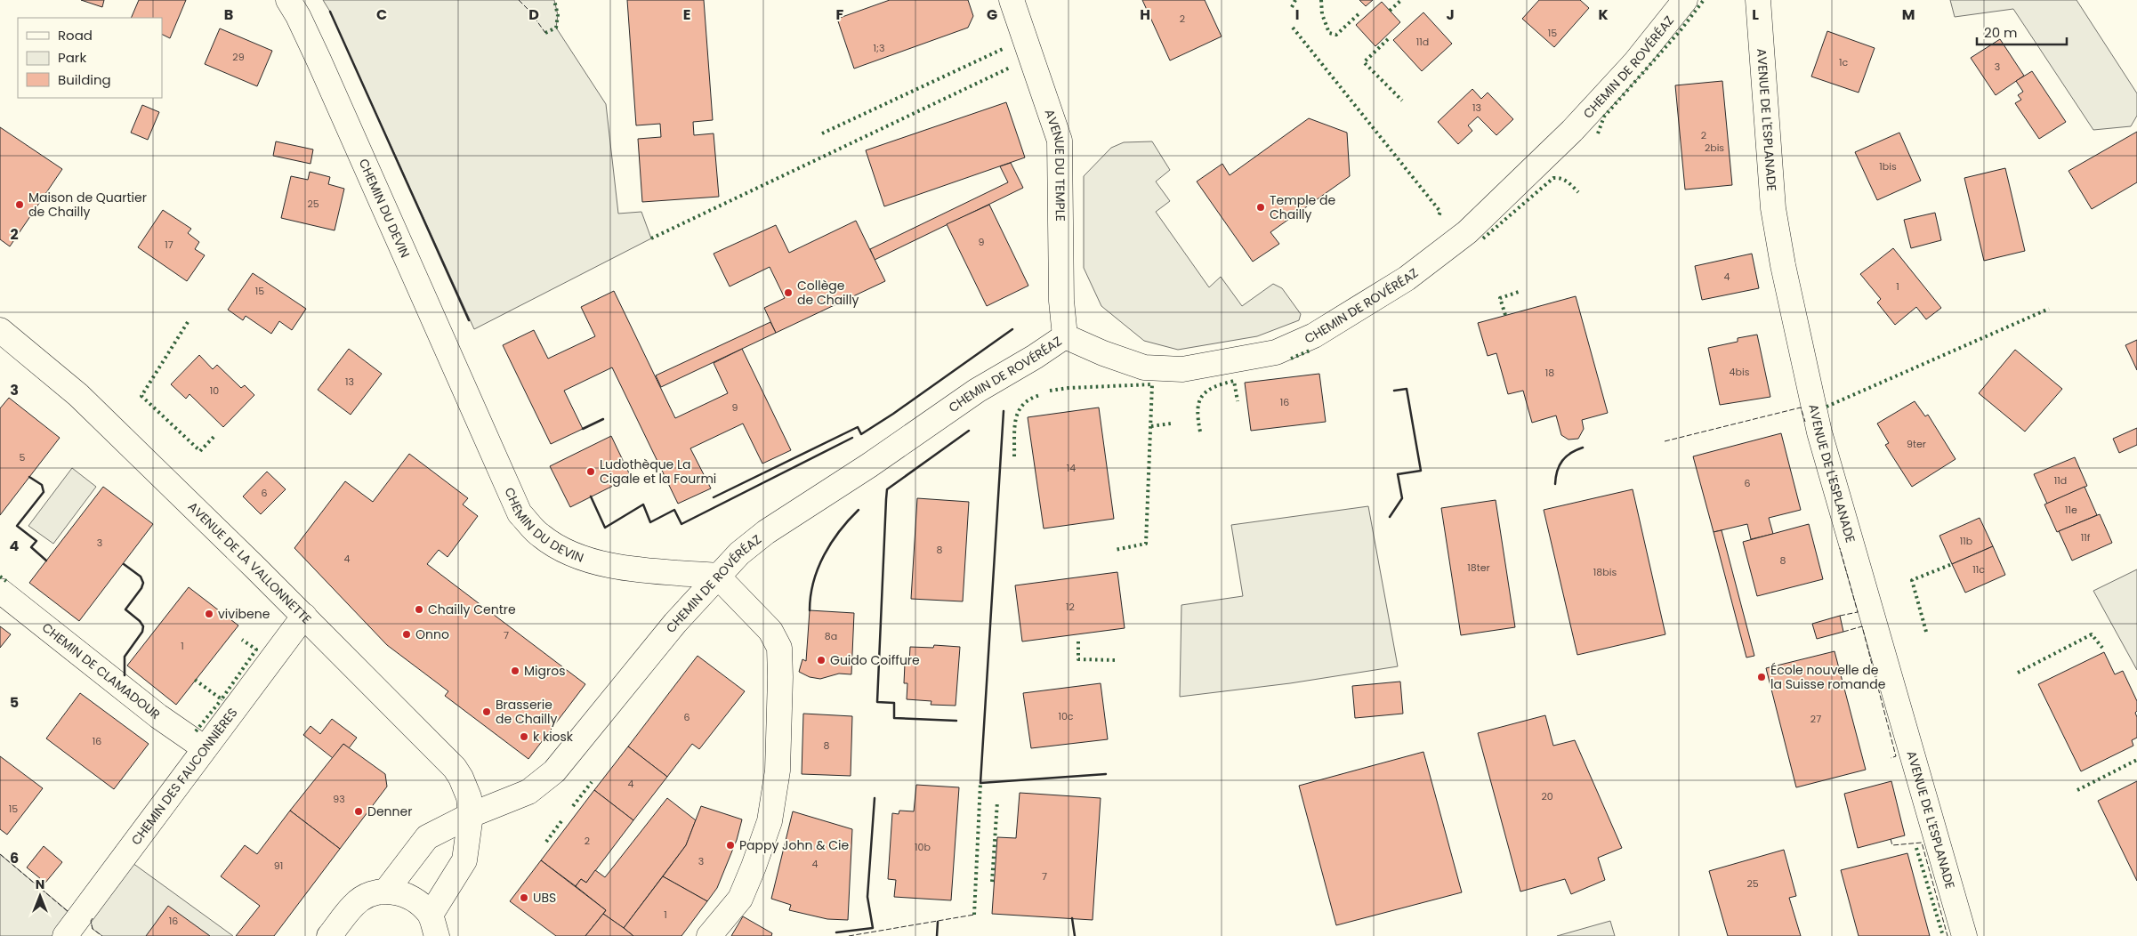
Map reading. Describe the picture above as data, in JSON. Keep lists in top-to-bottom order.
{
  "streets": {
    "street": [
      "CHEMIN DE ROVÉRÉAZ",
      "AVENUE DE L'ESPLANADE",
      "AVENUE DU TEMPLE",
      "CHEMIN DU DEVIN",
      "AVENUE DE LA VALLONNETTE",
      "CHEMIN DE CLAMADOUR",
      "CHEMIN DES FAUCONNIÈRES"
    ]
  },
  "crossings": [
    ["CHEMIN DE ROVÉRÉAZ", "AVENUE DU TEMPLE"],
    ["CHEMIN DE ROVÉRÉAZ", "CHEMIN DU DEVIN"],
    ["CHEMIN DE ROVÉRÉAZ", "AVENUE DE LA VALLONNETTE"],
    ["AVENUE DE LA VALLONNETTE", "CHEMIN DES FAUCONNIÈRES"],
    ["CHEMIN DE CLAMADOUR", "CHEMIN DES FAUCONNIÈRES"]
  ],
  "places": [
    "Maison de Quartier de Chailly",
    "Temple de Chailly",
    "Collège de Chailly",
    "Ludothèque La Cigale et la Fourmi",
    "Chailly Centre",
    "vivibene",
    "Onno",
    "Guido Coiffure",
    "Migros",
    "École nouvelle de la Suisse romande",
    "Brasserie de Chailly",
    "k kiosk",
    "Denner",
    "Pappy John & Cie",
    "UBS"
  ],
  "house_numbers": [
    "2",
    "15",
    "11d",
    "1;3",
    "29",
    "1c",
    "3",
    "13",
    "2",
    "2bis",
    "1bis",
    "25",
    "9",
    "17",
    "4",
    "1",
    "15",
    "4bis",
    "18",
    "13",
    "10",
    "16",
    "9",
    "9ter",
    "5",
    "14",
    "11d",
    "6",
    "6",
    "11e",
    "11f",
    "11b",
    "3",
    "8",
    "4",
    "8",
    "18ter",
    "11c",
    "18bis",
    "12",
    "7",
    "8a",
    "1",
    "10c",
    "6",
    "27",
    "16",
    "8",
    "4",
    "20",
    "93",
    "15",
    "2",
    "10b",
    "3",
    "4",
    "91",
    "7",
    "25",
    "1",
    "16"
  ],
  "legend": ["Road", "Park", "Building"],
  "scale_bar": "20 m",
  "north": "top",
  "grid": {
    "columns": [
      "B",
      "C",
      "D",
      "E",
      "F",
      "G",
      "H",
      "I",
      "J",
      "K",
      "L",
      "M"
    ],
    "rows": [
      "2",
      "3",
      "4",
      "5",
      "6"
    ]
  }
}
